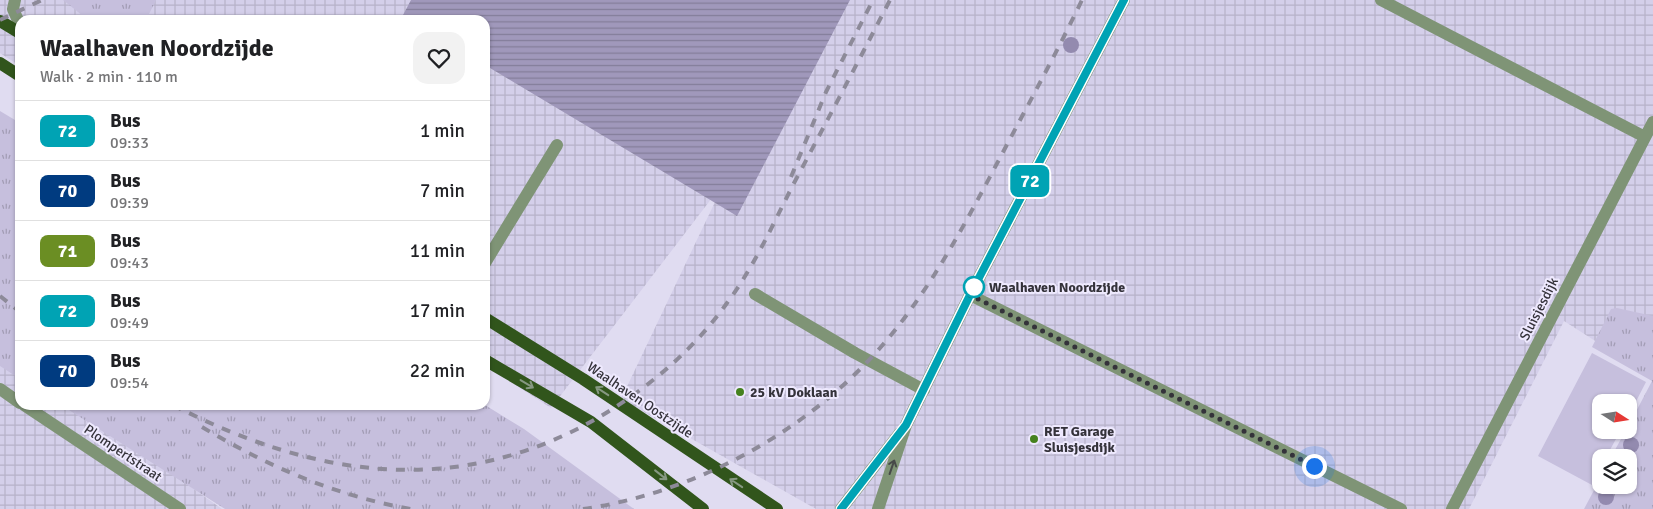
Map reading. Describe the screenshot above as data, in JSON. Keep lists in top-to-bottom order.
{
  "streets": {
    "main road": ["Waalhaven Oostzijde"],
    "street": ["Sluisjesdijk", "Plompertstraat"]
  },
  "places": ["Waalhaven Noordzijde", "25 kV Doklaan", "RET Garage Sluisjesdijk"],
  "lines": ["bus line 72"],
  "north": "right",
  "page": {
    "on_map": "72",
    "heading": ["Waalhaven Noordzijde", "Walk · 2 min · 110 m"],
    "list": [
      {
        "mark": "72",
        "name": "Bus",
        "note": "09:33",
        "value": "1 min"
      },
      {
        "mark": "70",
        "name": "Bus",
        "note": "09:39",
        "value": "7 min"
      },
      {
        "mark": "71",
        "name": "Bus",
        "note": "09:43",
        "value": "11 min"
      },
      {
        "mark": "72",
        "name": "Bus",
        "note": "09:49",
        "value": "17 min"
      },
      {
        "mark": "70",
        "name": "Bus",
        "note": "09:54",
        "value": "22 min"
      }
    ]
  }
}
